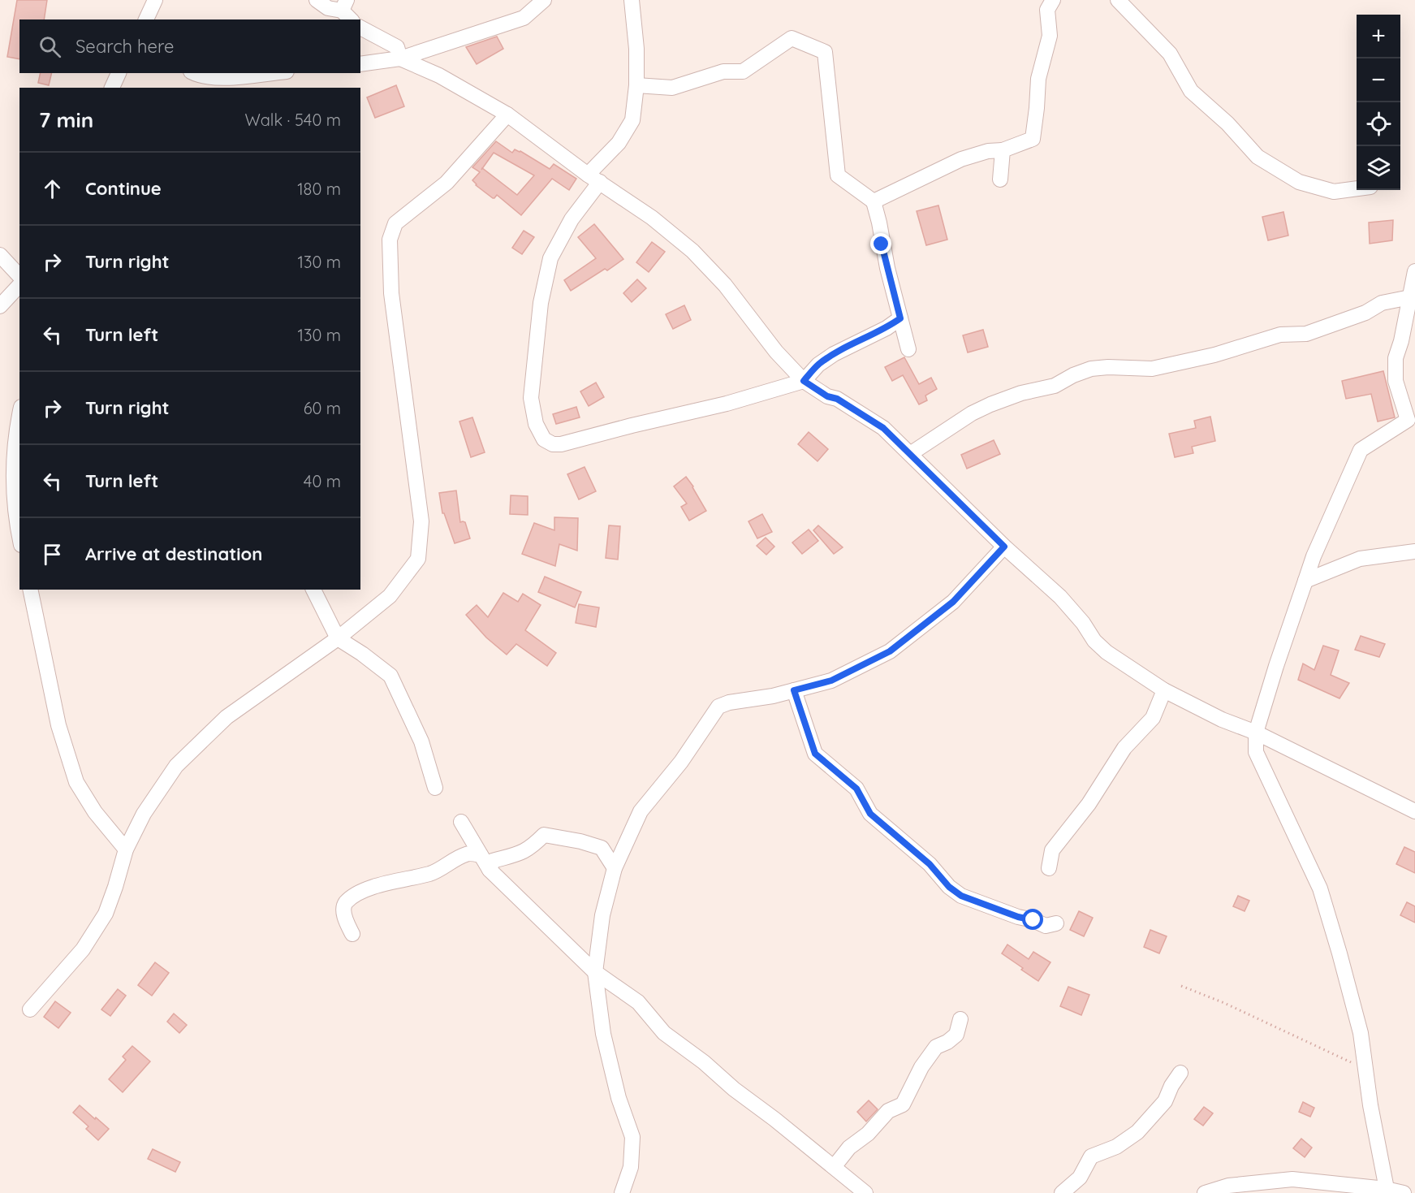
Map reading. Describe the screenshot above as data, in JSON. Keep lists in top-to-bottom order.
{
  "page": {
    "map_buttons": ["+", "−"],
    "search": "Search here",
    "heading": ["7 min", "Walk · 540 m"],
    "list": [
      ["Continue", "180 m"],
      ["Turn right", "130 m"],
      ["Turn left", "130 m"],
      ["Turn right", "60 m"],
      ["Turn left", "40 m"],
      "Arrive at destination"
    ]
  }
}
